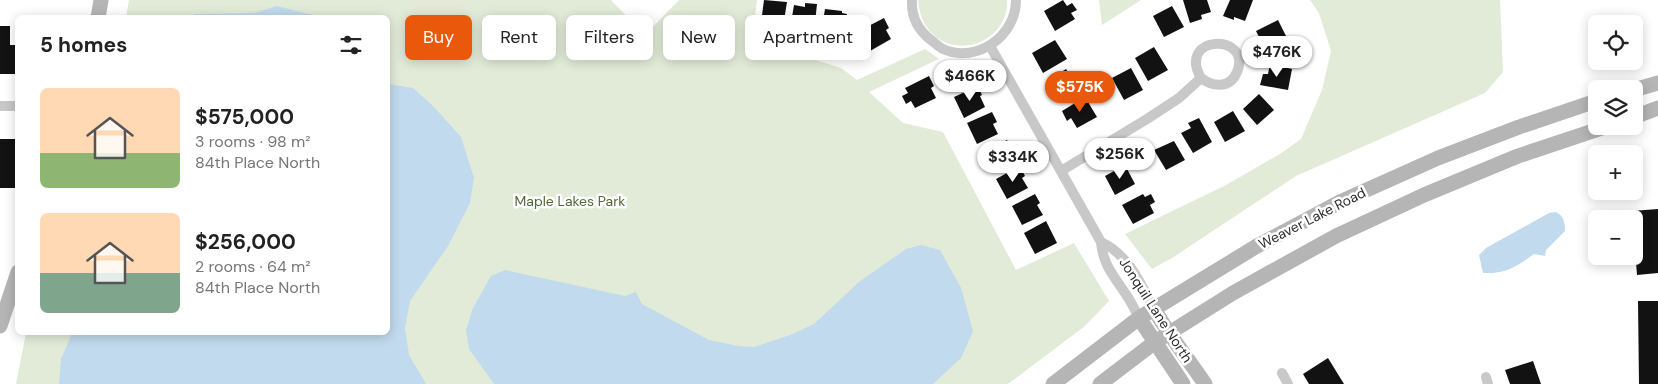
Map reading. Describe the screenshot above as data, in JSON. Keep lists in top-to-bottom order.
{
  "streets": {
    "main road": ["Weaver Lake Road", "Jonquil Lane North"]
  },
  "crossings": [
    ["Weaver Lake Road", "Jonquil Lane North"]
  ],
  "parks": ["Maple Lakes Park"],
  "page": {
    "map_buttons": ["+", "−"],
    "chip": [
      "Buy",
      "Rent",
      "Filters",
      "New",
      "Apartment"
    ],
    "heading": "5 homes",
    "price": [
      "$476K",
      "$466K",
      "$575K",
      "$256K",
      "$334K"
    ],
    "list": [
      {
        "name": "$575,000",
        "note": "3 rooms · 98 m² · 84th Place North"
      },
      {
        "name": "$256,000",
        "note": "2 rooms · 64 m² · 84th Place North"
      }
    ]
  }
}
